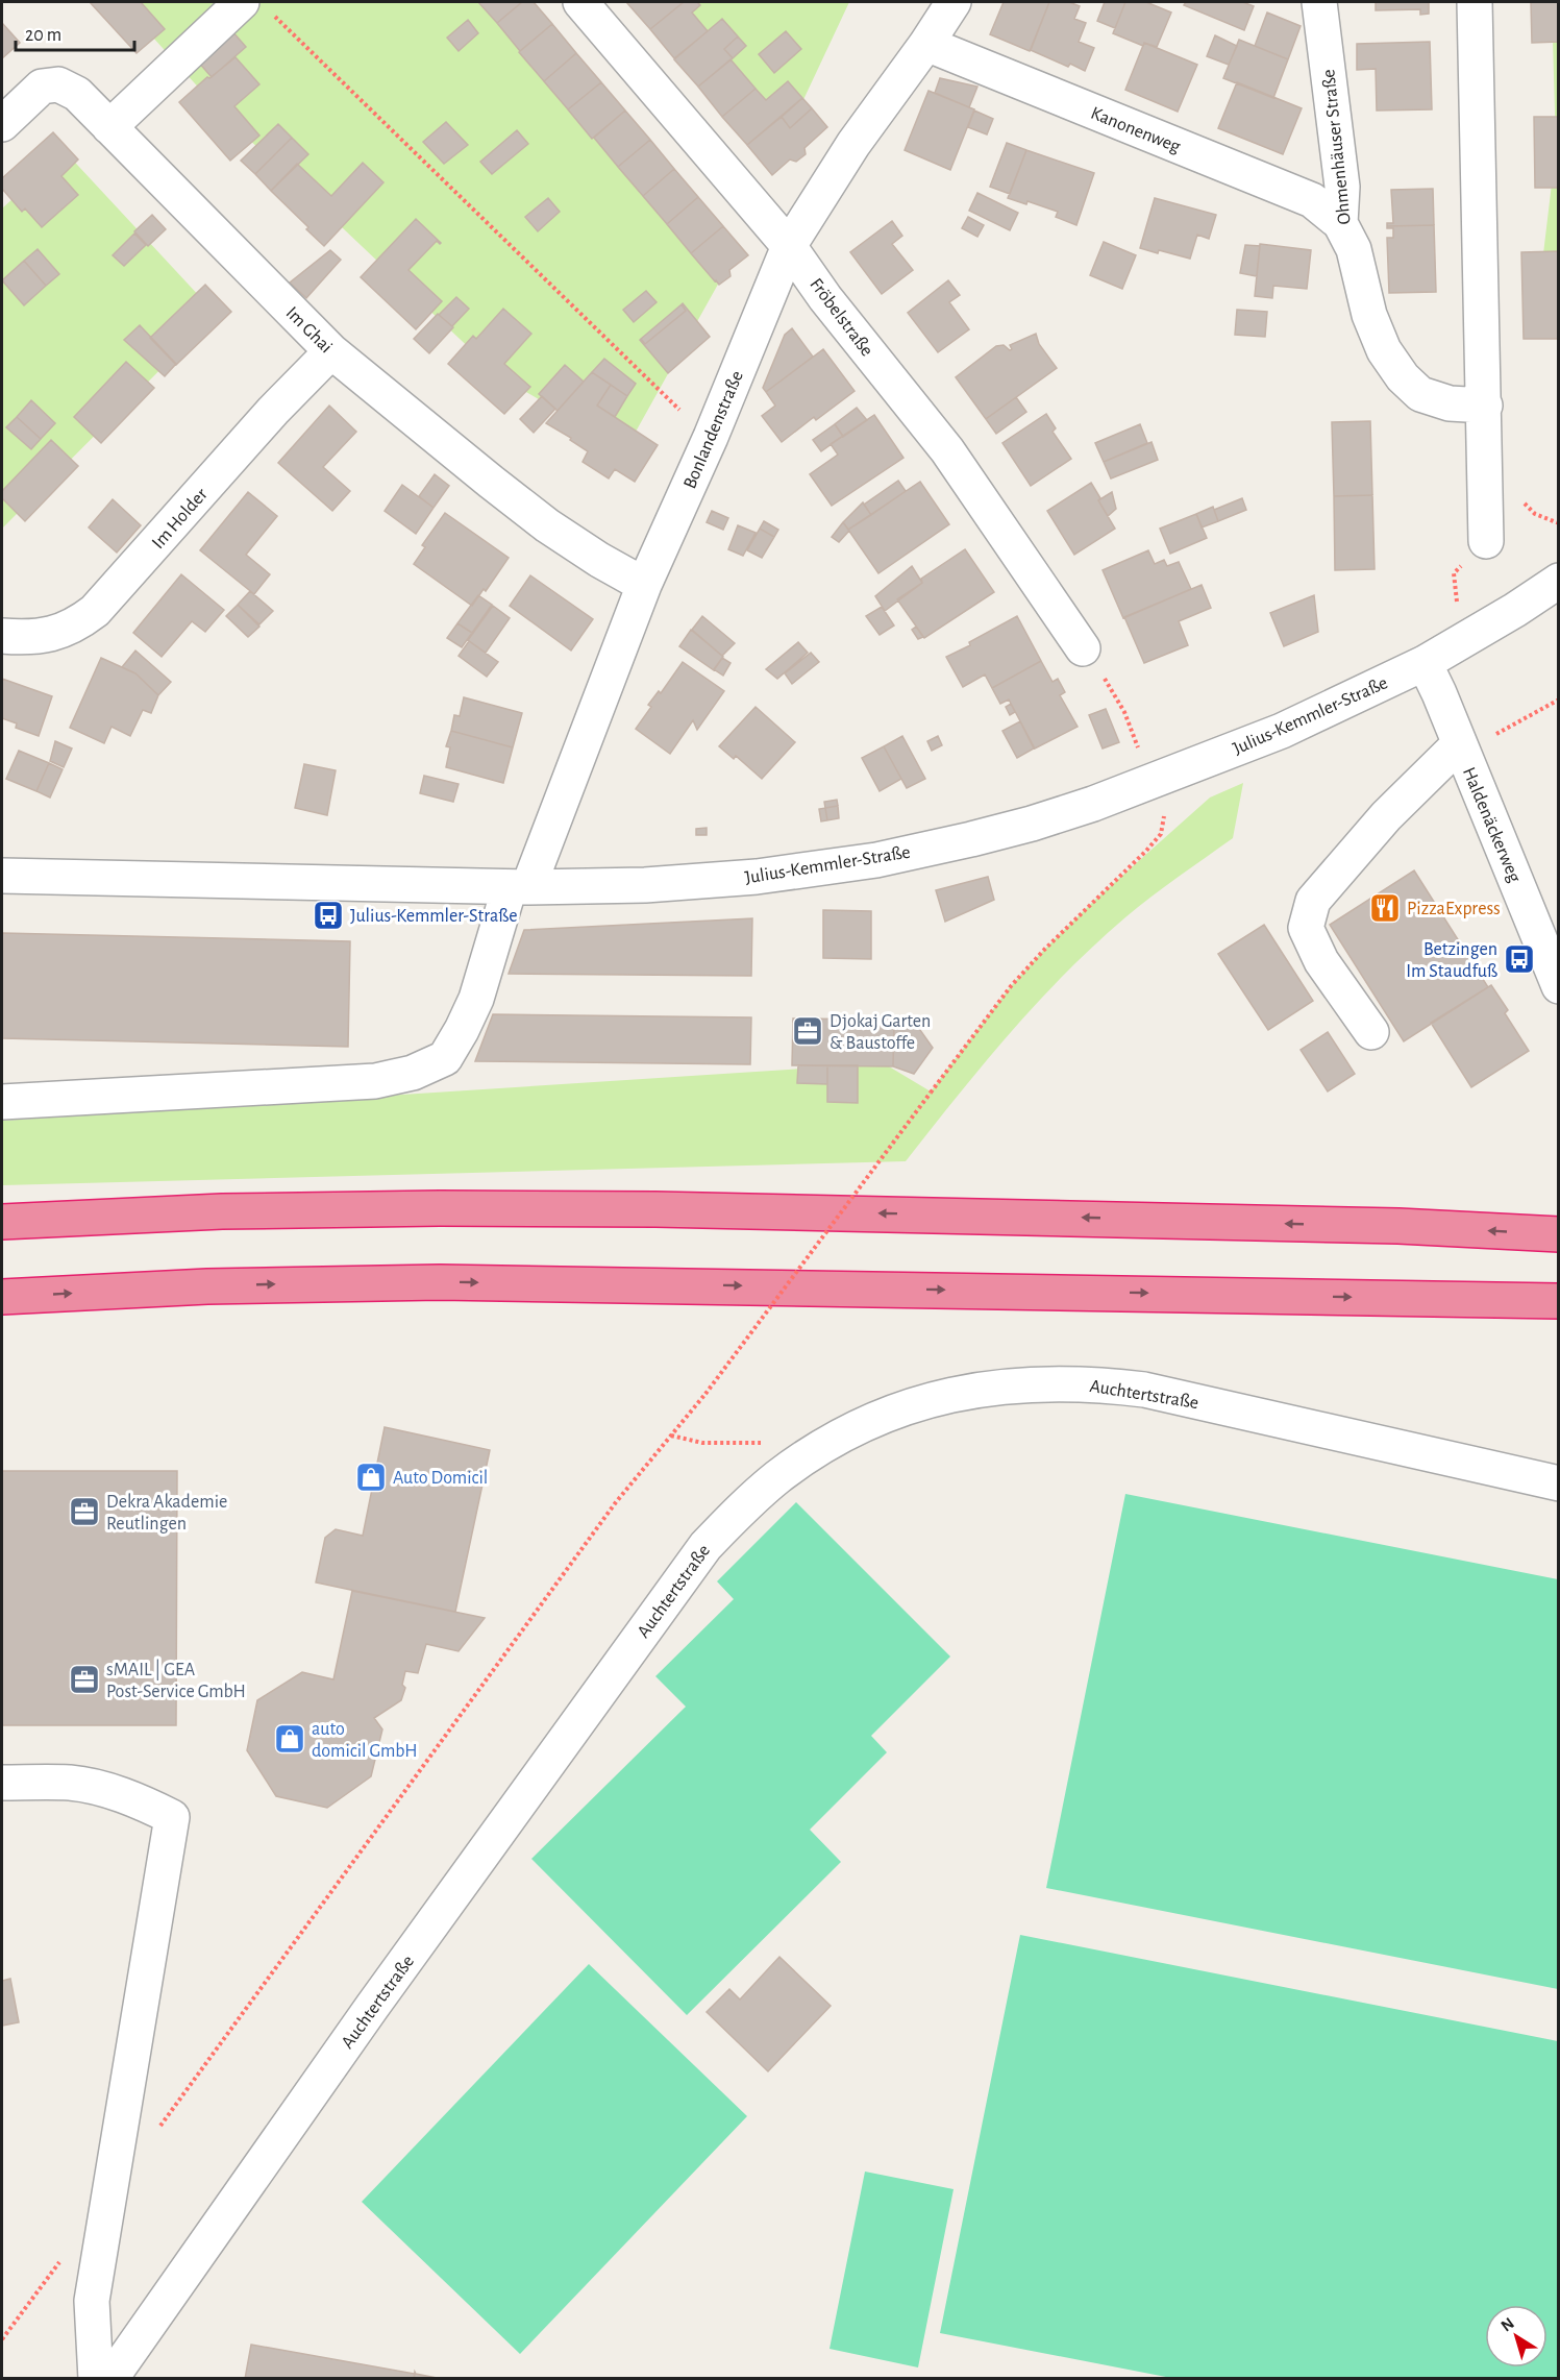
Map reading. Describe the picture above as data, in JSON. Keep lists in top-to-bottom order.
{
  "streets": {
    "street": [
      "Kanonenweg",
      "Ohmenhäuser Straße",
      "Fröbelstraße",
      "Im Ghai",
      "Bonlandenstraße",
      "Im Holder",
      "Julius-Kemmler-Straße",
      "Haldenäckerweg",
      "Auchtertstraße"
    ]
  },
  "crossings": [
    ["Kanonenweg", "Ohmenhäuser Straße"],
    ["Kanonenweg", "Bonlandenstraße"],
    ["Fröbelstraße", "Bonlandenstraße"],
    ["Im Ghai", "Bonlandenstraße"],
    ["Im Ghai", "Im Holder"],
    ["Bonlandenstraße", "Julius-Kemmler-Straße"],
    ["Julius-Kemmler-Straße", "Haldenäckerweg"]
  ],
  "places": {
    "restaurant": ["PizzaExpress"],
    "bus stop": ["Julius-Kemmler-Straße", "Betzingen Im Staudfuß"],
    "office": ["Djokaj Garten & Baustoffe", "Dekra Akademie Reutlingen", "sMAIL | GEA Post-Service GmbH"],
    "shop": ["Auto Domicil", "auto domicil GmbH"]
  },
  "scale_bar": "20 m",
  "north": "top left"
}
